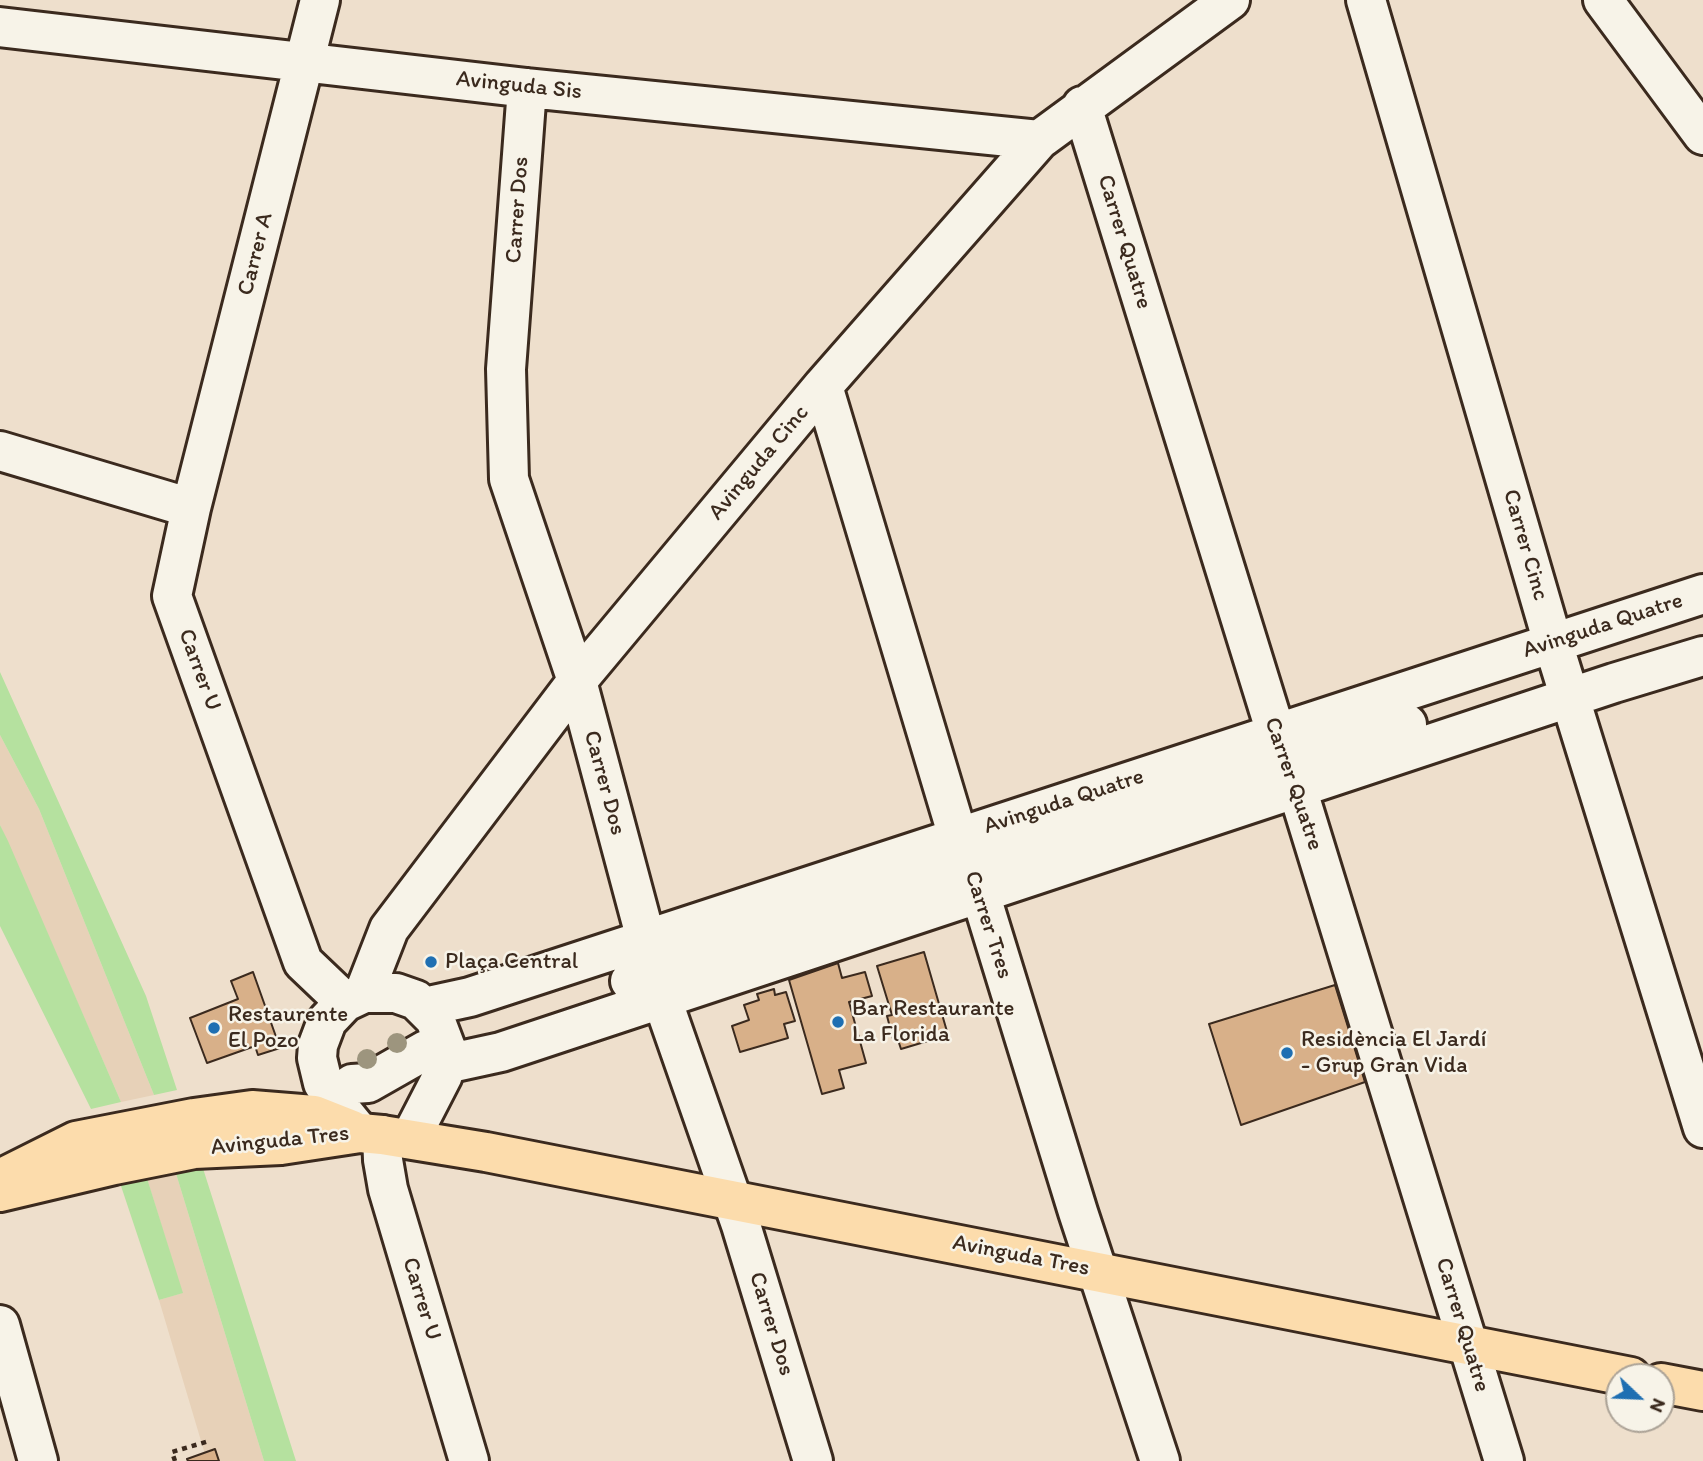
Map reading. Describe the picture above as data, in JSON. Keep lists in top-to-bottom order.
{
  "streets": {
    "main road": ["Avinguda Tres"],
    "street": [
      "Avinguda Sis",
      "Carrer Dos",
      "Carrer Quatre",
      "Carrer A",
      "Avinguda Cinc",
      "Carrer Cinc",
      "Avinguda Quatre",
      "Carrer U",
      "Carrer Tres"
    ]
  },
  "crossings": [
    ["Avinguda Sis", "Carrer Dos"],
    ["Avinguda Sis", "Carrer A"],
    ["Avinguda Sis", "Avinguda Cinc"],
    ["Carrer Dos", "Avinguda Cinc"],
    ["Carrer Dos", "Avinguda Quatre"],
    ["Carrer Dos", "Avinguda Tres"],
    ["Carrer Quatre", "Avinguda Cinc"],
    ["Carrer Quatre", "Avinguda Quatre"],
    ["Carrer Quatre", "Avinguda Tres"],
    ["Carrer A", "Carrer U"],
    ["Avinguda Cinc", "Avinguda Quatre"],
    ["Avinguda Cinc", "Carrer U"],
    ["Avinguda Cinc", "Carrer Tres"],
    ["Avinguda Cinc", "Avinguda Tres"],
    ["Carrer Cinc", "Avinguda Quatre"],
    ["Avinguda Quatre", "Carrer U"],
    ["Avinguda Quatre", "Carrer Tres"],
    ["Avinguda Quatre", "Avinguda Tres"],
    ["Carrer U", "Avinguda Tres"],
    ["Carrer Tres", "Avinguda Tres"]
  ],
  "places": [
    "Plaça Central",
    "Bar Restaurante La Florida",
    "Restaurente El Pozo",
    "Residència El Jardí - Grup Gran Vida"
  ],
  "north": "bottom right"
}
